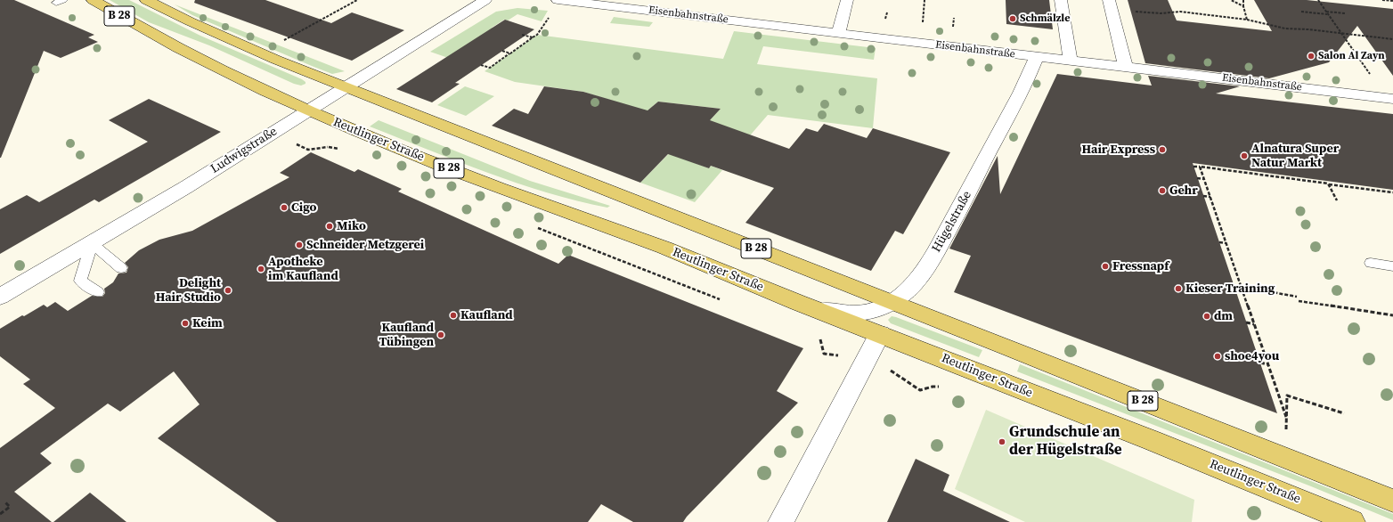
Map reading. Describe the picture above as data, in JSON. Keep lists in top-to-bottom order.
{
  "streets": {
    "main road": ["B 28", "Reutlinger Straße"],
    "street": ["Eisenbahnstraße", "Ludwigstraße", "Hügelstraße"]
  },
  "crossings": [
    ["Eisenbahnstraße", "Hügelstraße"],
    ["B 28", "Ludwigstraße"],
    ["B 28", "Hügelstraße"],
    ["Reutlinger Straße", "Ludwigstraße"],
    ["Reutlinger Straße", "Hügelstraße"]
  ],
  "places": [
    "Schmälzle",
    "Salon Al Zayn",
    "Hair Express",
    "Alnatura Super Natur Markt",
    "Gehr",
    "Cigo",
    "Miko",
    "Schneider Metzgerei",
    "Fressnapf",
    "Apotheke im Kaufland",
    "Kieser Training",
    "Delight Hair Studio",
    "Kaufland",
    "dm",
    "Keim",
    "Kaufland Tübingen",
    "shoe4you",
    "Grundschule an der Hügelstraße"
  ]
}
